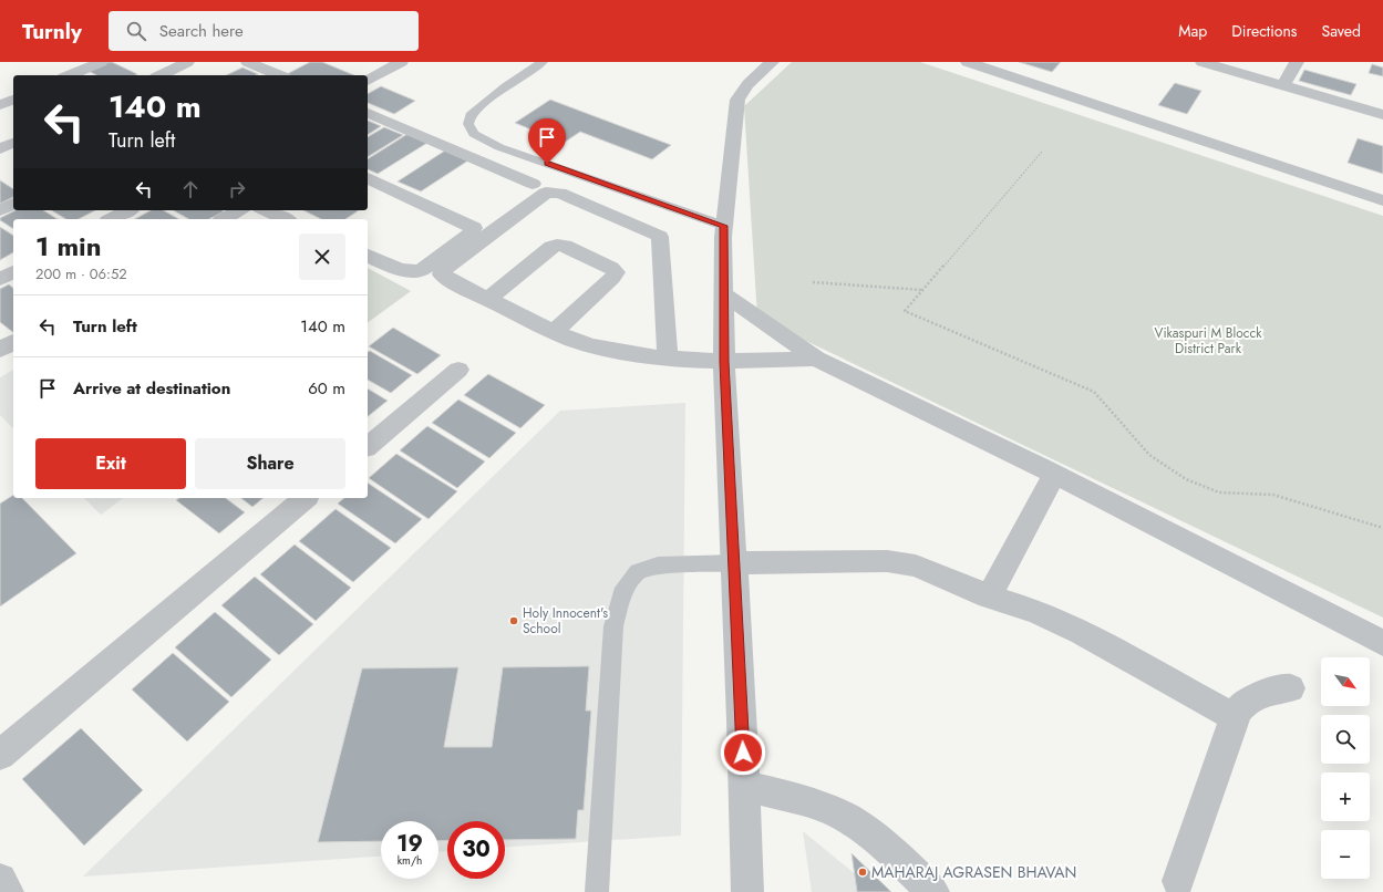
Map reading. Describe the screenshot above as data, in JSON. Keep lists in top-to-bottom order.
{
  "parks": ["Vikaspuri M Blocck District Park"],
  "places": ["Holy Innocent's School", "MAHARAJ AGRASEN BHAVAN"],
  "north": "bottom right",
  "page": {
    "header": "Turnly",
    "search": "Search here",
    "nav": ["Map", "Directions", "Saved"],
    "turn": ["140 m", "Turn left"],
    "heading": ["1 min", "200 m · 06:52"],
    "list": [
      {
        "name": "Turn left",
        "value": "140 m"
      },
      {
        "name": "Arrive at destination",
        "value": "60 m"
      }
    ],
    "buttons": ["Exit", "Share"],
    "map_buttons": ["+", "−"],
    "speed": "19 km/h",
    "limit": "30"
  }
}
